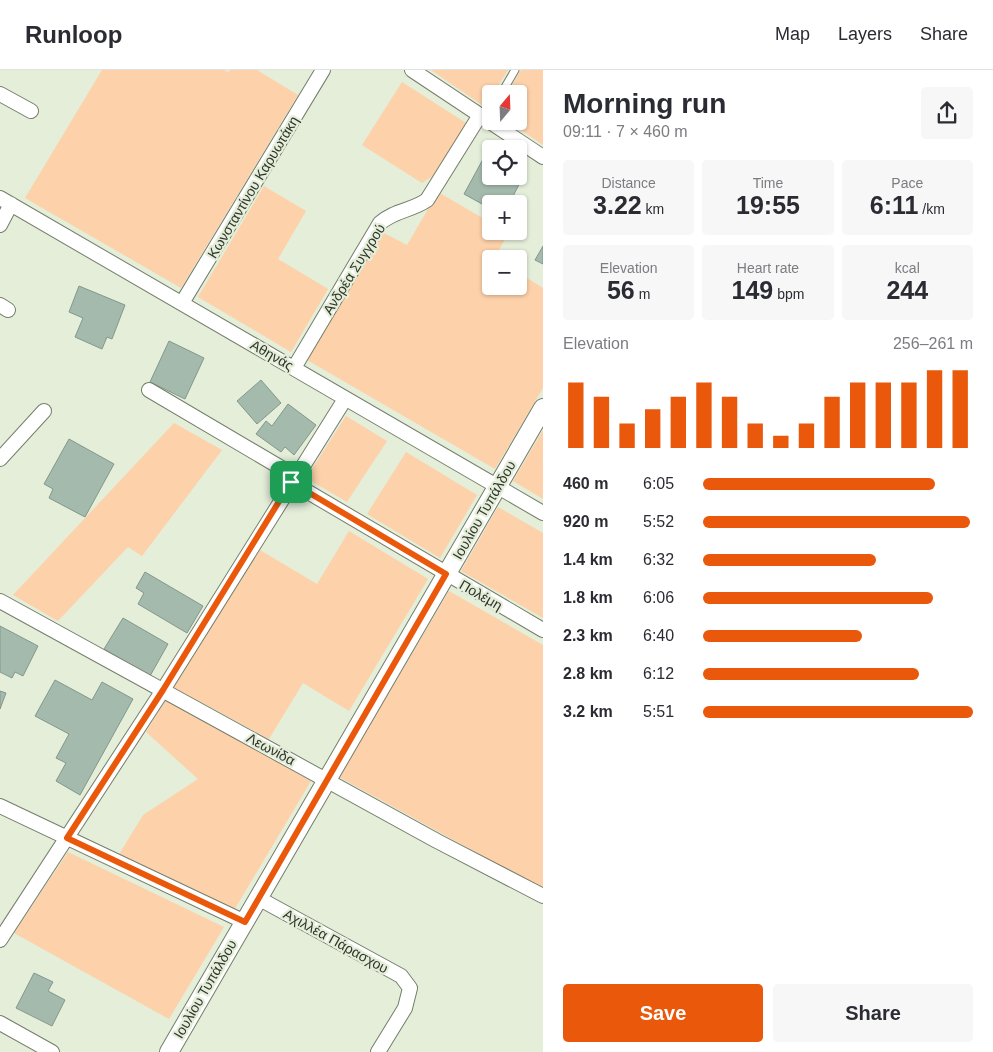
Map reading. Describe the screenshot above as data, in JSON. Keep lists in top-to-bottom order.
{
  "streets": {
    "street": [
      "Κωνσταντίνου Καρυωτάκη",
      "Ανδρέα Συγγρού",
      "Αθηνάς",
      "Ιουλίου Τυπάλδου",
      "Πολέμη",
      "Λεωνίδα",
      "Αχιλλέα Πάρασχου"
    ]
  },
  "crossings": [
    ["Κωνσταντίνου Καρυωτάκη", "Αθηνάς"],
    ["Ανδρέα Συγγρού", "Αθηνάς"],
    ["Αθηνάς", "Ιουλίου Τυπάλδου"],
    ["Ιουλίου Τυπάλδου", "Πολέμη"],
    ["Ιουλίου Τυπάλδου", "Λεωνίδα"],
    ["Ιουλίου Τυπάλδου", "Αχιλλέα Πάρασχου"]
  ],
  "north": "top",
  "page": {
    "header": "Runloop",
    "nav": ["Map", "Layers", "Share"],
    "heading": ["Morning run", "09:11 · 7 × 460 m"],
    "map_buttons": ["+", "−"],
    "stats": [
      ["Distance", "3.22 km"],
      ["Time", "19:55"],
      ["Pace", "6:11 /km"],
      ["Elevation", "56 m"],
      ["Heart rate", "149 bpm"],
      ["kcal", "244"]
    ],
    "chart": ["Elevation", "256–261 m"],
    "list": [
      {
        "name": "460 m",
        "note": "6:05"
      },
      {
        "name": "920 m",
        "note": "5:52"
      },
      {
        "name": "1.4 km",
        "note": "6:32"
      },
      {
        "name": "1.8 km",
        "note": "6:06"
      },
      {
        "name": "2.3 km",
        "note": "6:40"
      },
      {
        "name": "2.8 km",
        "note": "6:12"
      },
      {
        "name": "3.2 km",
        "note": "5:51"
      }
    ],
    "buttons": ["Save", "Share"]
  }
}
